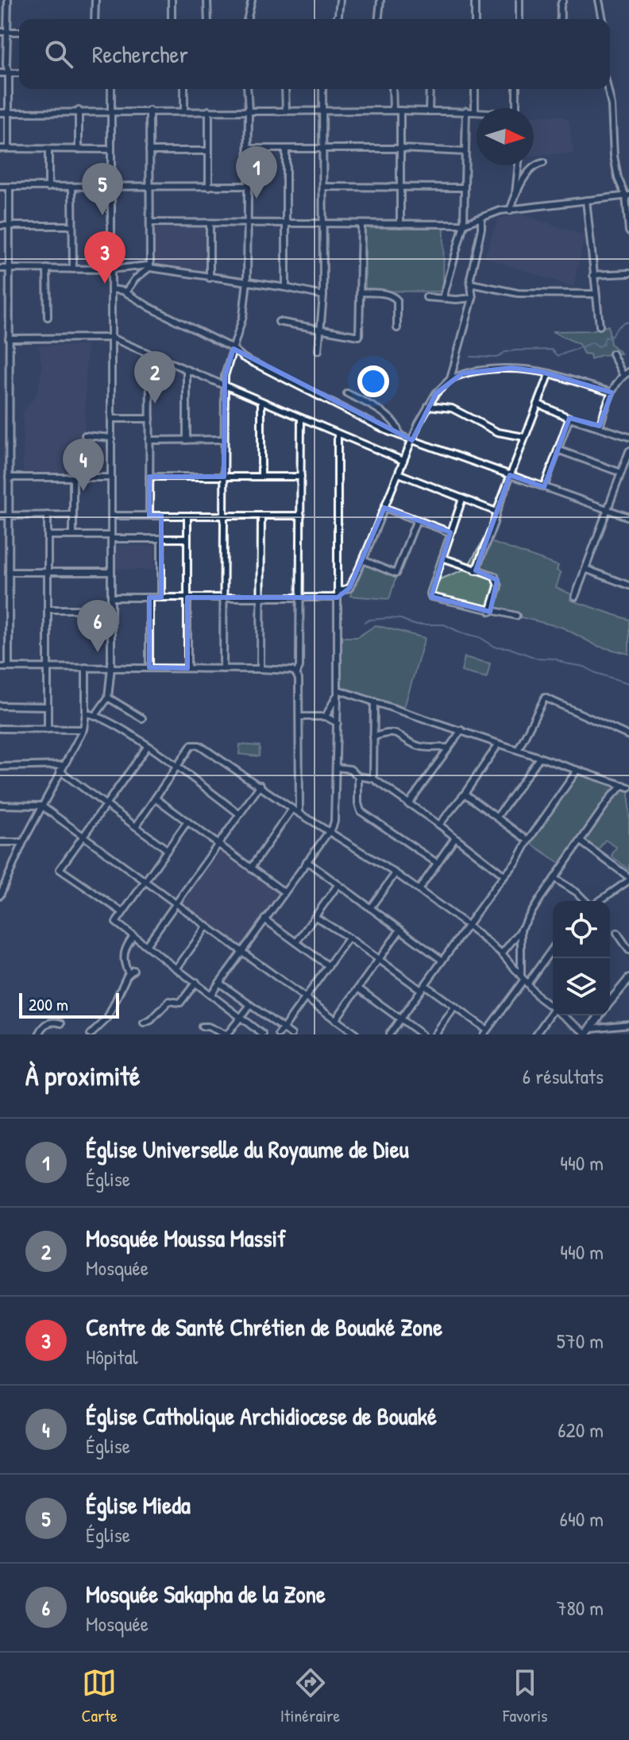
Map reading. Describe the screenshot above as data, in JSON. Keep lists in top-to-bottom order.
{
  "scale_bar": "200 m",
  "north": "right",
  "page": {
    "search": "Rechercher",
    "pins": [
      "1",
      "5",
      "3",
      "2",
      "4",
      "6"
    ],
    "scale": "200 m",
    "heading": ["À proximité", "6 résultats"],
    "list": [
      {
        "mark": "1",
        "name": "Église Universelle du Royaume de Dieu",
        "note": "Église",
        "value": "440 m"
      },
      {
        "mark": "2",
        "name": "Mosquée Moussa Massif",
        "note": "Mosquée",
        "value": "440 m"
      },
      {
        "mark": "3",
        "name": "Centre de Santé Chrétien de Bouaké Zone",
        "note": "Hôpital",
        "value": "570 m"
      },
      {
        "mark": "4",
        "name": "Église Catholique Archidiocese de Bouaké",
        "note": "Église",
        "value": "620 m"
      },
      {
        "mark": "5",
        "name": "Église Mieda",
        "note": "Église",
        "value": "640 m"
      },
      {
        "mark": "6",
        "name": "Mosquée Sakapha de la Zone",
        "note": "Mosquée",
        "value": "780 m"
      }
    ],
    "nav": ["Carte", "Itinéraire", "Favoris"]
  }
}
